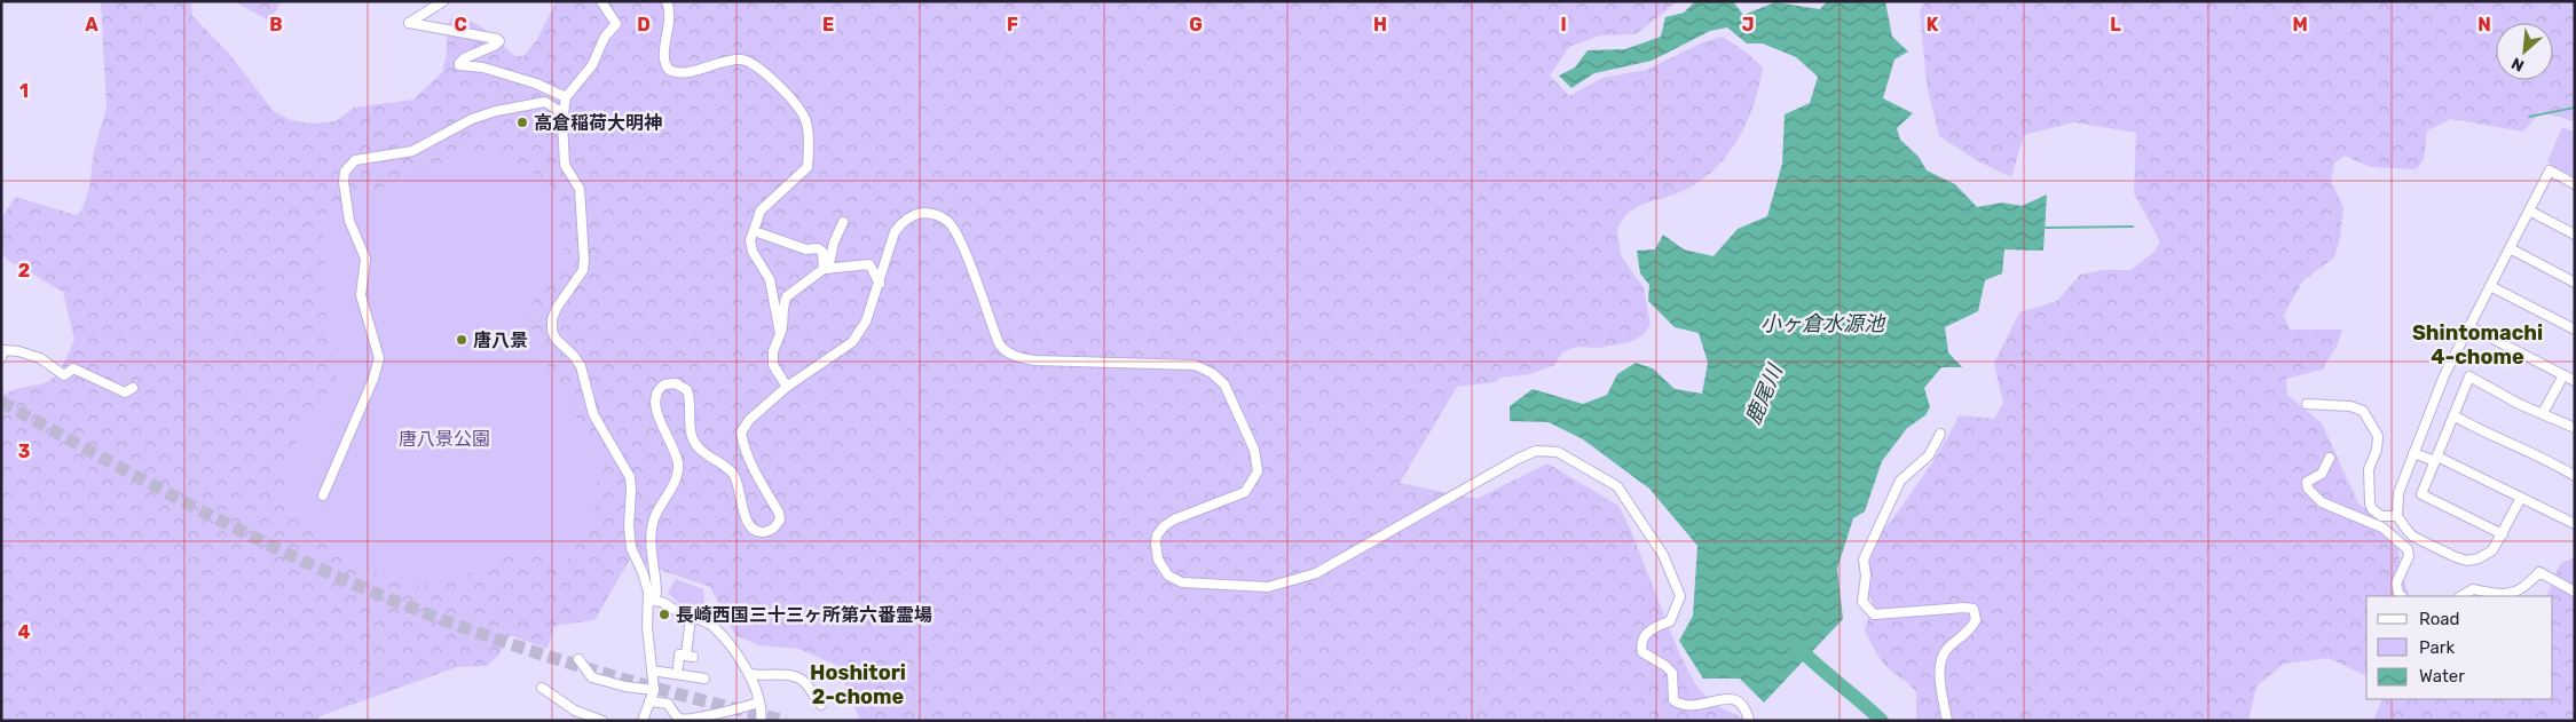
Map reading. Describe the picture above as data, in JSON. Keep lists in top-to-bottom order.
{
  "districts": ["Shintomachi 4-chome", "Hoshitori 2-chome"],
  "water": ["小ヶ倉水源池", "鹿尾川"],
  "parks": ["唐八景公園"],
  "places": ["高倉稲荷大明神", "唐八景", "長崎西国三十三ヶ所第六番霊場"],
  "legend": ["Road", "Park", "Water"],
  "north": "bottom left",
  "grid": {
    "columns": [
      "A",
      "B",
      "C",
      "D",
      "E",
      "F",
      "G",
      "H",
      "I",
      "J",
      "K",
      "L",
      "M",
      "N"
    ],
    "rows": [
      "1",
      "2",
      "3",
      "4"
    ]
  }
}
